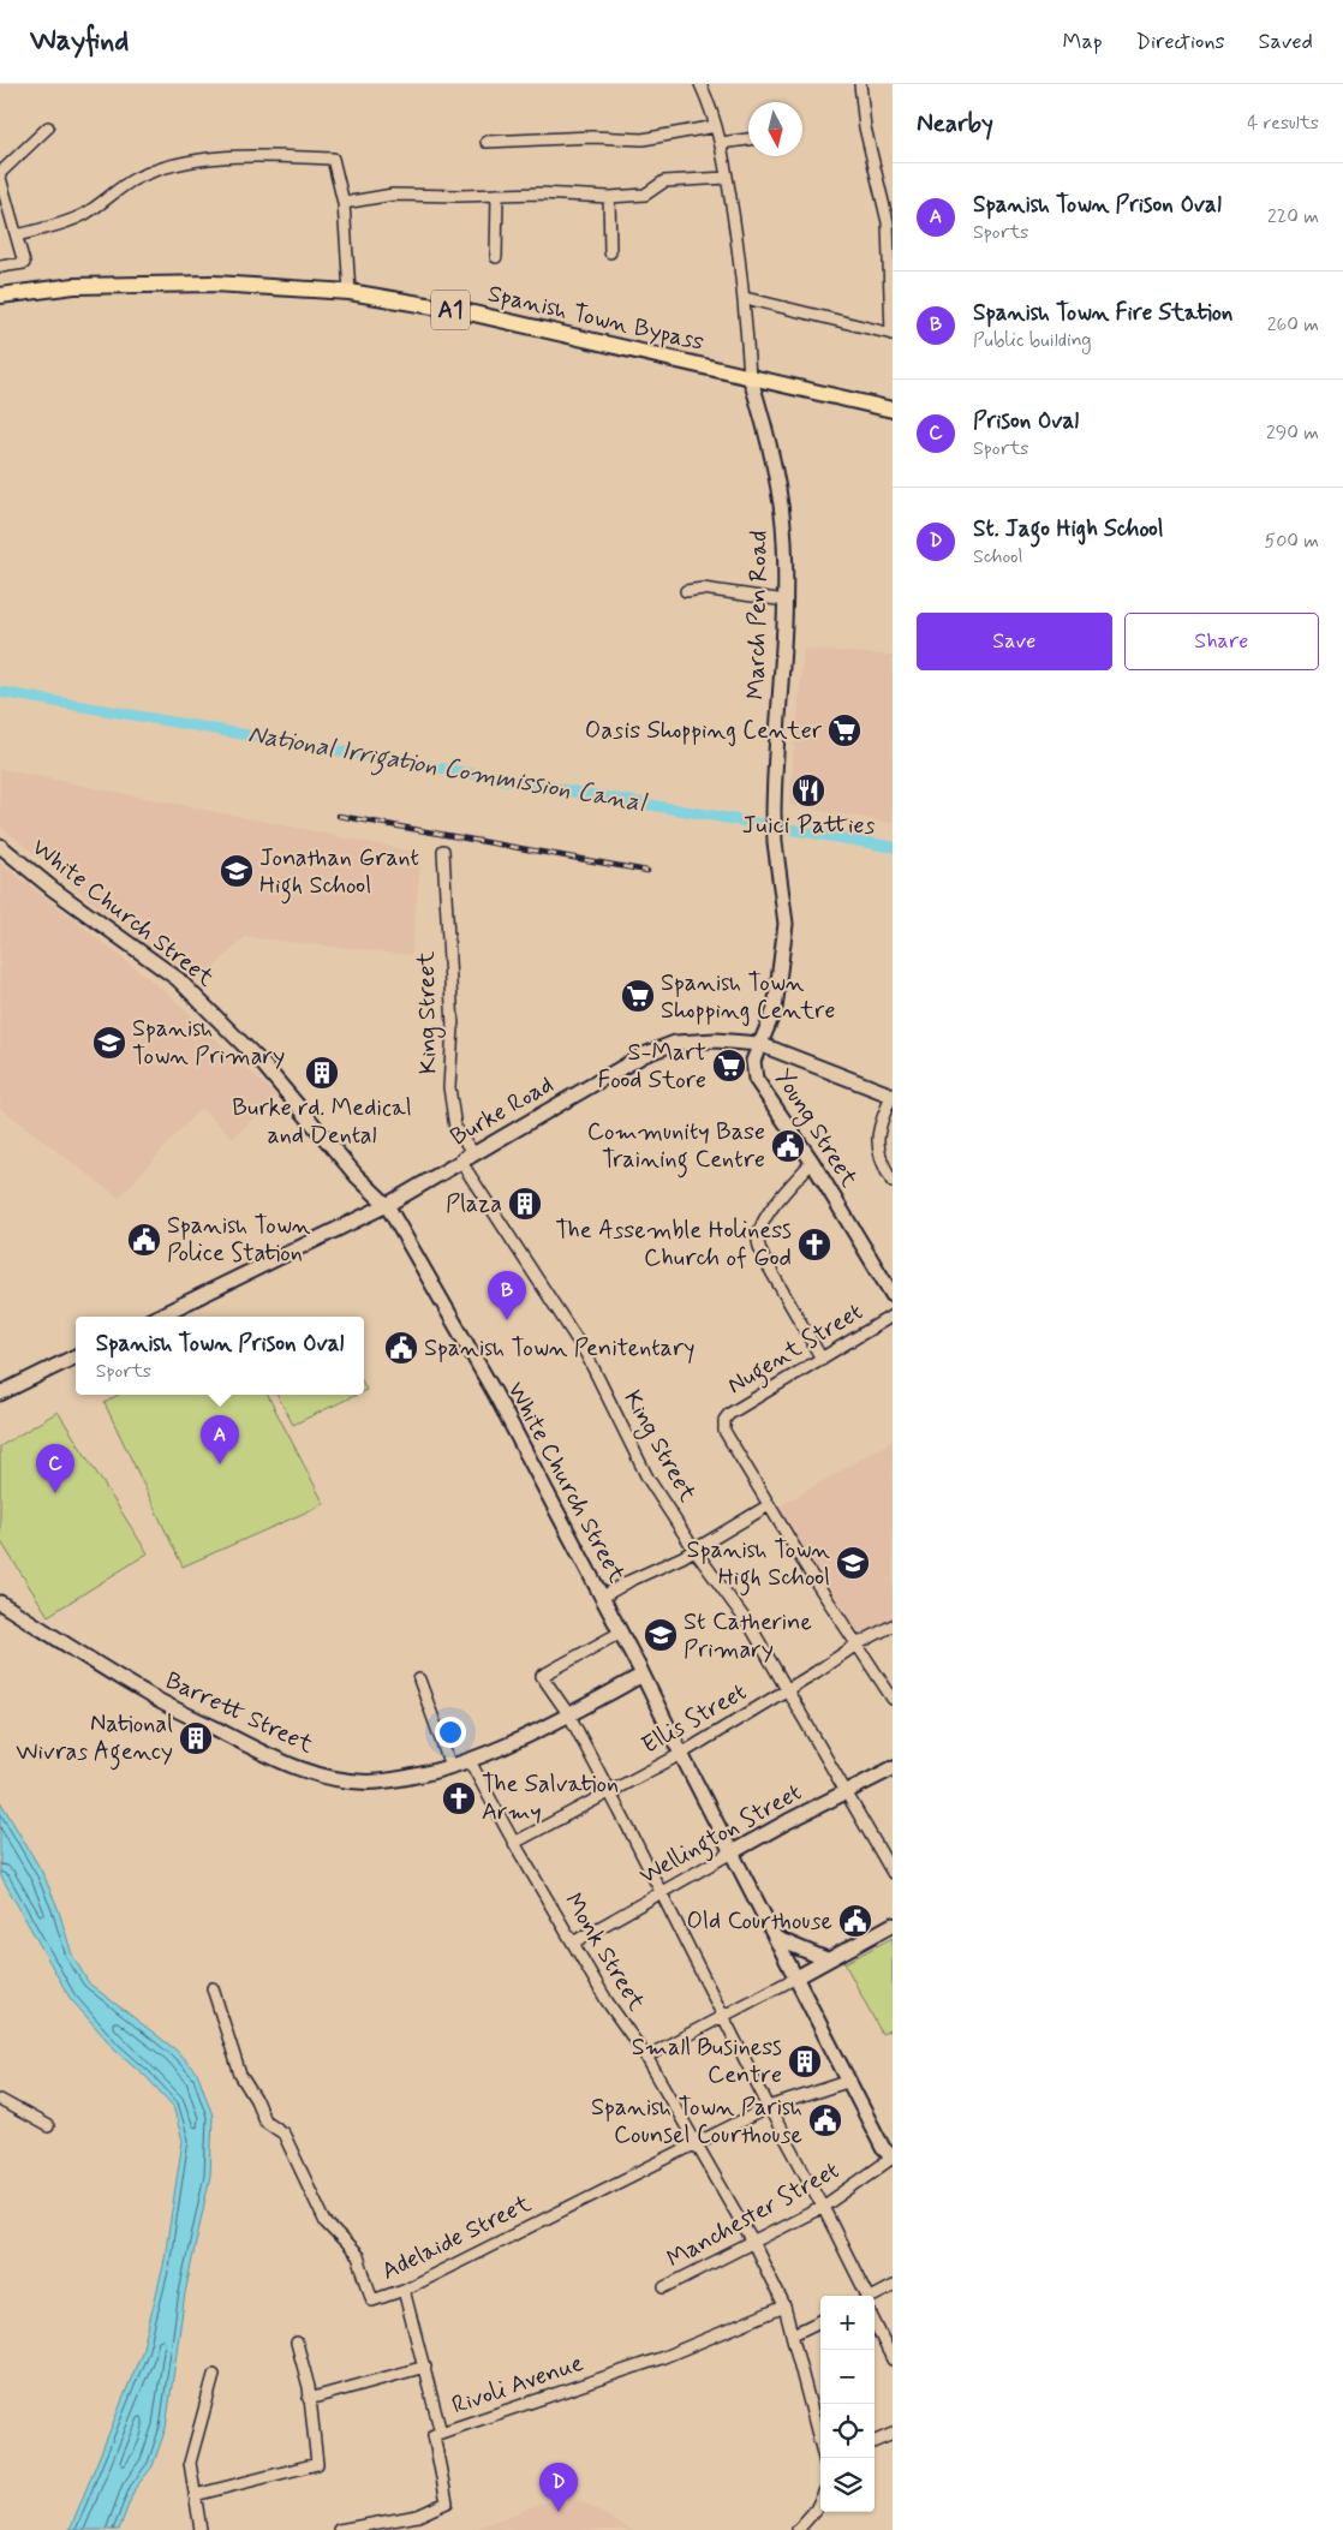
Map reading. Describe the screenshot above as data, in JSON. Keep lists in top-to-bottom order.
{
  "streets": {
    "main road": [
      "A1",
      "Spanish Town Bypass",
      "March Pen Road",
      "White Church Street",
      "Burke Road",
      "Young Street",
      "Barrett Street",
      "Wellington Street"
    ],
    "street": [
      "King Street",
      "Nugent Street",
      "Ellis Street",
      "Monk Street",
      "Manchester Street",
      "Adelaide Street",
      "Rivoli Avenue"
    ]
  },
  "crossings": [
    ["Spanish Town Bypass", "March Pen Road"],
    ["March Pen Road", "Burke Road"],
    ["March Pen Road", "Young Street"],
    ["White Church Street", "Burke Road"],
    ["White Church Street", "Barrett Street"],
    ["White Church Street", "Ellis Street"],
    ["White Church Street", "Wellington Street"],
    ["White Church Street", "Manchester Street"],
    ["White Church Street", "Adelaide Street"],
    ["King Street", "Burke Road"],
    ["King Street", "Ellis Street"],
    ["King Street", "Wellington Street"],
    ["Burke Road", "Young Street"],
    ["Nugent Street", "Ellis Street"],
    ["Barrett Street", "Monk Street"],
    ["Ellis Street", "Monk Street"],
    ["Wellington Street", "Monk Street"],
    ["Monk Street", "Manchester Street"],
    ["Monk Street", "Adelaide Street"],
    ["Monk Street", "Rivoli Avenue"]
  ],
  "water": ["National Irrigation Commission Canal"],
  "places": {
    "supermarket": ["Oasis Shopping Center", "Spanish Town Shopping Centre", "S-Mart Food Store"],
    "restaurant": ["Juici Patties"],
    "school or university": [
      "Jonathan Grant High School",
      "Spanish Town Primary",
      "Spanish Town High School",
      "St Catherine Primary"
    ],
    "building": [
      "Burke rd. Medical and Dental",
      "Plaza",
      "National Wivras Agency",
      "Small Business Centre"
    ],
    "public building": [
      "Community Base Training Centre",
      "Spanish Town Police Station",
      "Spanish Town Penitentary",
      "Old Courthouse",
      "Spanish Town Parish Counsel Courthouse"
    ],
    "church": ["The Assemble Holiness Church of God", "The Salvation Army"]
  },
  "north": "bottom",
  "page": {
    "header": "Wayfind",
    "nav": ["Map", "Directions", "Saved"],
    "heading": ["Nearby", "4 results"],
    "list": [
      {
        "mark": "A",
        "name": "Spanish Town Prison Oval",
        "note": "Sports",
        "value": "220 m"
      },
      {
        "mark": "B",
        "name": "Spanish Town Fire Station",
        "note": "Public building",
        "value": "260 m"
      },
      {
        "mark": "C",
        "name": "Prison Oval",
        "note": "Sports",
        "value": "290 m"
      },
      {
        "mark": "D",
        "name": "St. Jago High School",
        "note": "School",
        "value": "500 m"
      }
    ],
    "buttons": ["Save", "Share"],
    "pins": [
      "B",
      "A",
      "C",
      "D"
    ],
    "popup": ["Spanish Town Prison Oval", "Sports"],
    "map_buttons": ["+", "−"]
  }
}
